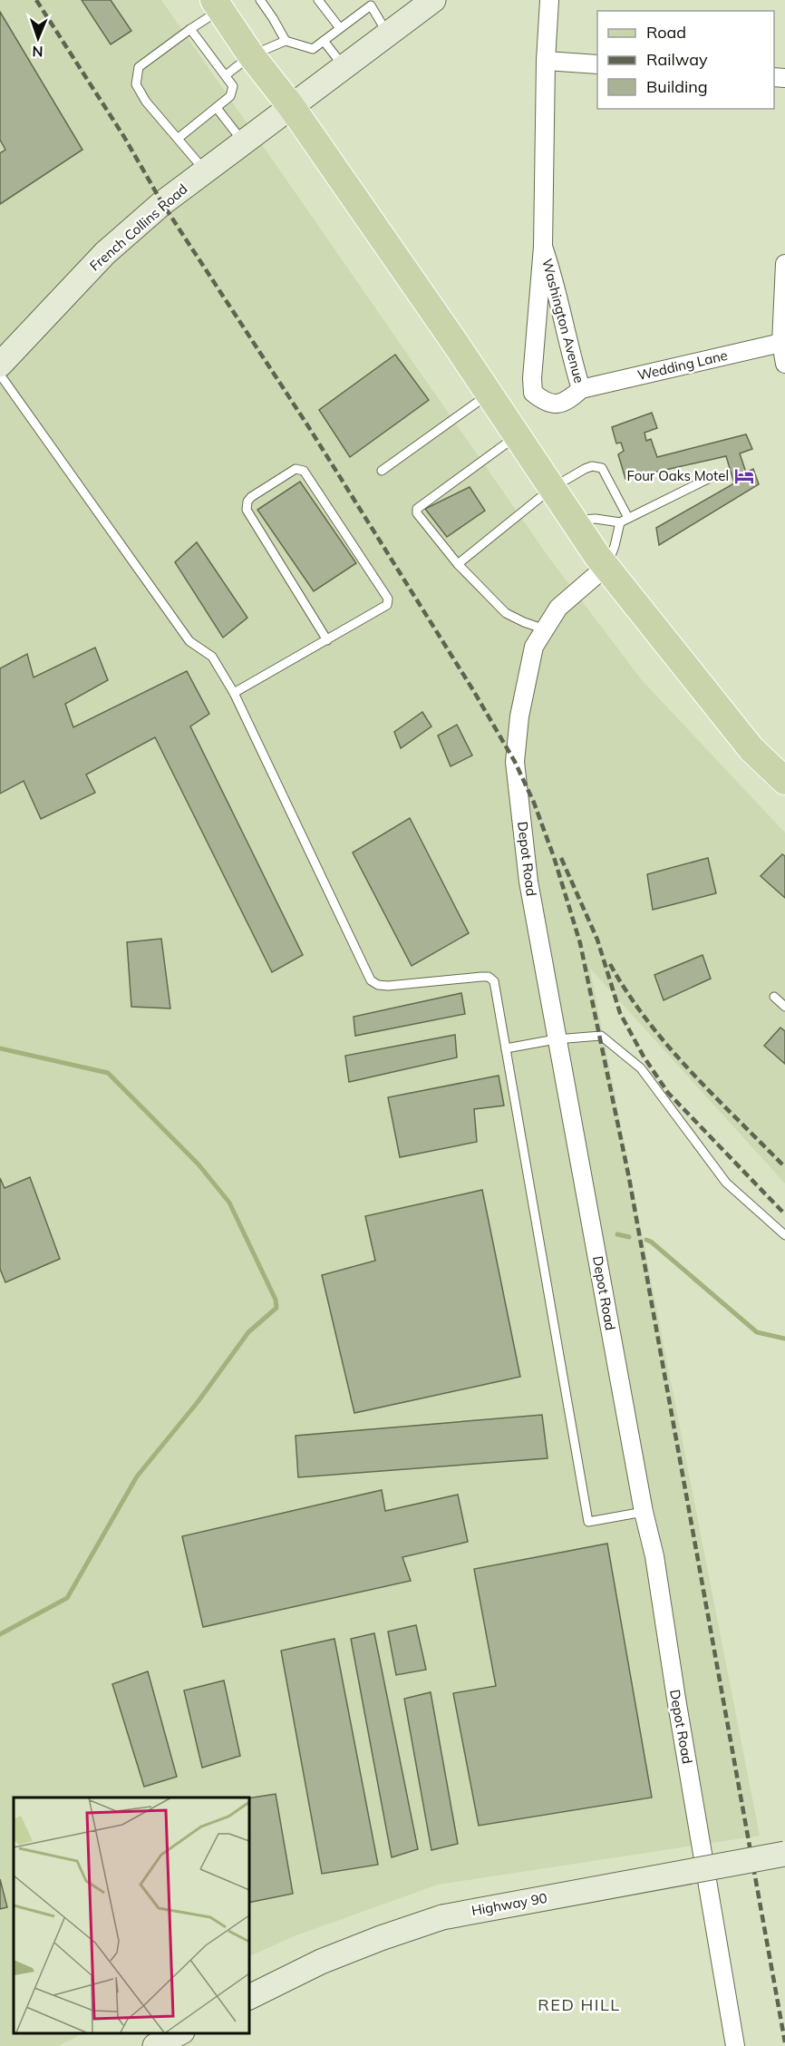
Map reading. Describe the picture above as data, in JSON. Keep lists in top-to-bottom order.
{
  "streets": {
    "main road": ["French Collins Road", "Highway 90"],
    "street": ["Washington Avenue", "Wedding Lane", "Depot Road"]
  },
  "crossings": [
    ["Washington Avenue", "Wedding Lane"]
  ],
  "districts": ["RED HILL"],
  "places": {
    "hotel": ["Four Oaks Motel"]
  },
  "legend": ["Road", "Railway", "Building"],
  "north": "bottom"
}
